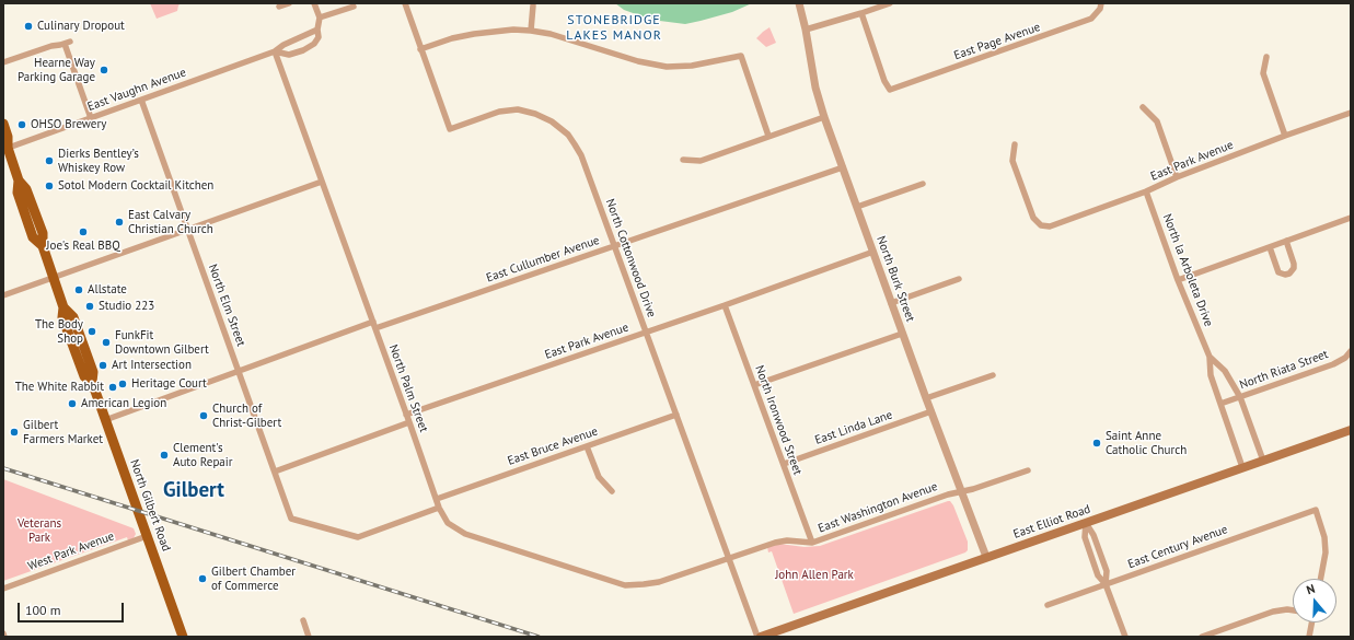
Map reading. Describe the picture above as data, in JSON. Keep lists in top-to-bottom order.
{
  "streets": {
    "main road": ["North Gilbert Road", "East Elliot Road"],
    "street": [
      "East Page Avenue",
      "East Vaughn Avenue",
      "East Park Avenue",
      "North Cottonwood Drive",
      "East Cullumber Avenue",
      "North la Arboleta Drive",
      "North Burk Street",
      "North Elm Street",
      "North Riata Street",
      "North Palm Street",
      "North Ironwood Street",
      "East Linda Lane",
      "East Bruce Avenue",
      "East Washington Avenue",
      "East Century Avenue",
      "West Park Avenue"
    ]
  },
  "crossings": [
    ["East Vaughn Avenue", "North Elm Street"],
    ["East Vaughn Avenue", "North Palm Street"],
    ["East Vaughn Avenue", "North Gilbert Road"],
    ["East Park Avenue", "North Cottonwood Drive"],
    ["East Park Avenue", "North la Arboleta Drive"],
    ["East Park Avenue", "North Burk Street"],
    ["East Park Avenue", "North Palm Street"],
    ["East Park Avenue", "North Ironwood Street"],
    ["North Cottonwood Drive", "East Cullumber Avenue"],
    ["North Cottonwood Drive", "East Bruce Avenue"],
    ["North Cottonwood Drive", "East Washington Avenue"],
    ["North Cottonwood Drive", "East Elliot Road"],
    ["East Cullumber Avenue", "North Burk Street"],
    ["East Cullumber Avenue", "North Palm Street"],
    ["North la Arboleta Drive", "North Riata Street"],
    ["North la Arboleta Drive", "East Elliot Road"],
    ["North Burk Street", "East Linda Lane"],
    ["North Burk Street", "East Washington Avenue"],
    ["North Burk Street", "East Elliot Road"],
    ["North Elm Street", "North Palm Street"],
    ["North Palm Street", "East Bruce Avenue"],
    ["North Palm Street", "East Washington Avenue"],
    ["North Ironwood Street", "East Linda Lane"],
    ["North Ironwood Street", "East Washington Avenue"],
    ["North Gilbert Road", "West Park Avenue"]
  ],
  "districts": ["STONEBRIDGE LAKES MANOR", "Gilbert"],
  "parks": ["Veterans Park", "John Allen Park"],
  "places": [
    "Culinary Dropout",
    "Hearne Way Parking Garage",
    "OHSO Brewery",
    "Dierks Bentley’s Whiskey Row",
    "Sotol Modern Cocktail Kitchen",
    "East Calvary Christian Church",
    "Joe's Real BBQ",
    "Allstate",
    "Studio 223",
    "The Body Shop",
    "FunkFit Downtown Gilbert",
    "Art Intersection",
    "Heritage Court",
    "The White Rabbit",
    "American Legion",
    "Church of Christ-Gilbert",
    "Gilbert Farmers Market",
    "Saint Anne Catholic Church",
    "Clement's Auto Repair",
    "Gilbert Chamber of Commerce"
  ],
  "scale_bar": "100 m",
  "north": "top"
}
